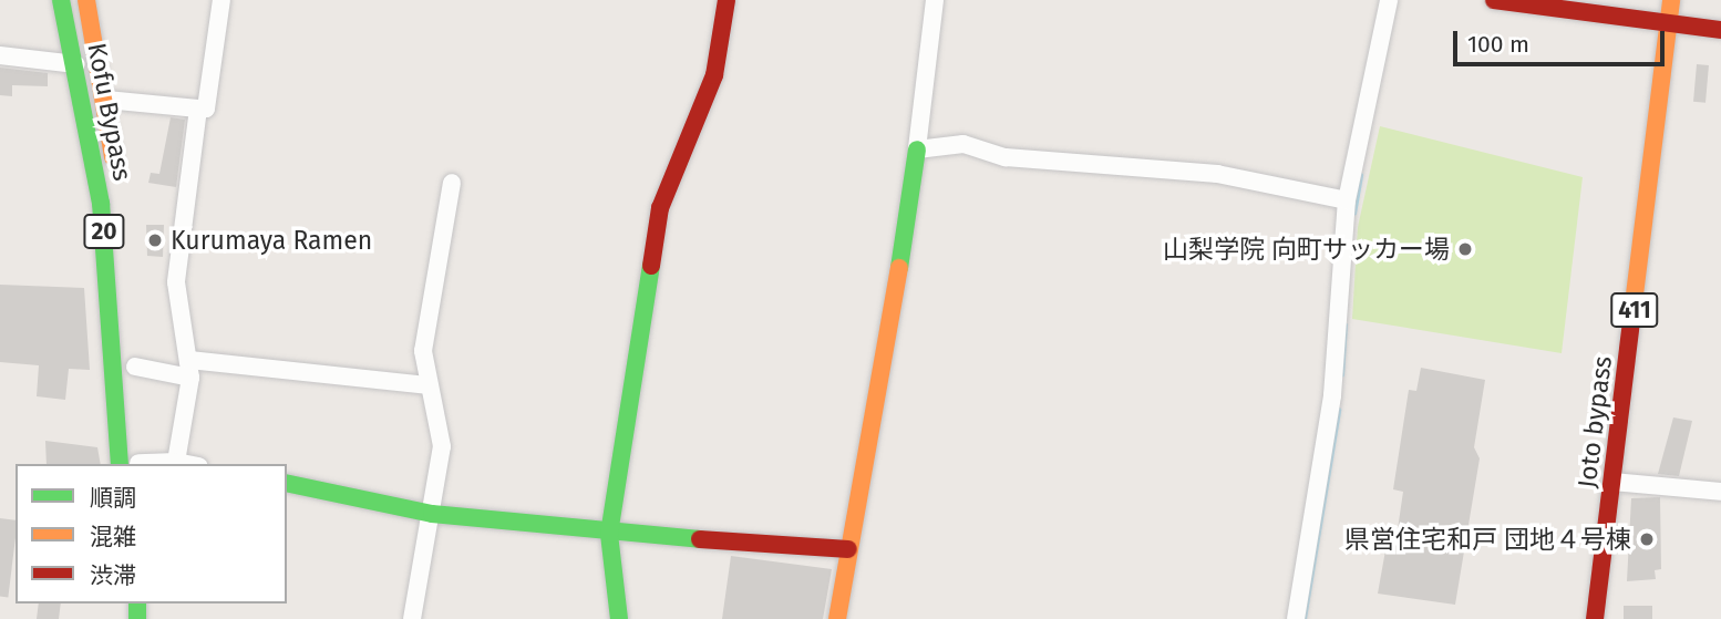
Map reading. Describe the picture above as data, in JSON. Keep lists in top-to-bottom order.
{
  "streets": {
    "main road": [
      "Kofu Bypass",
      "20",
      "411",
      "Joto bypass"
    ]
  },
  "places": ["Kurumaya Ramen", "山梨学院 向町サッカー場", "県営住宅和戸 団地４号棟"],
  "legend": ["順調", "混雑", "渋滞"],
  "scale_bar": "100 m"
}
